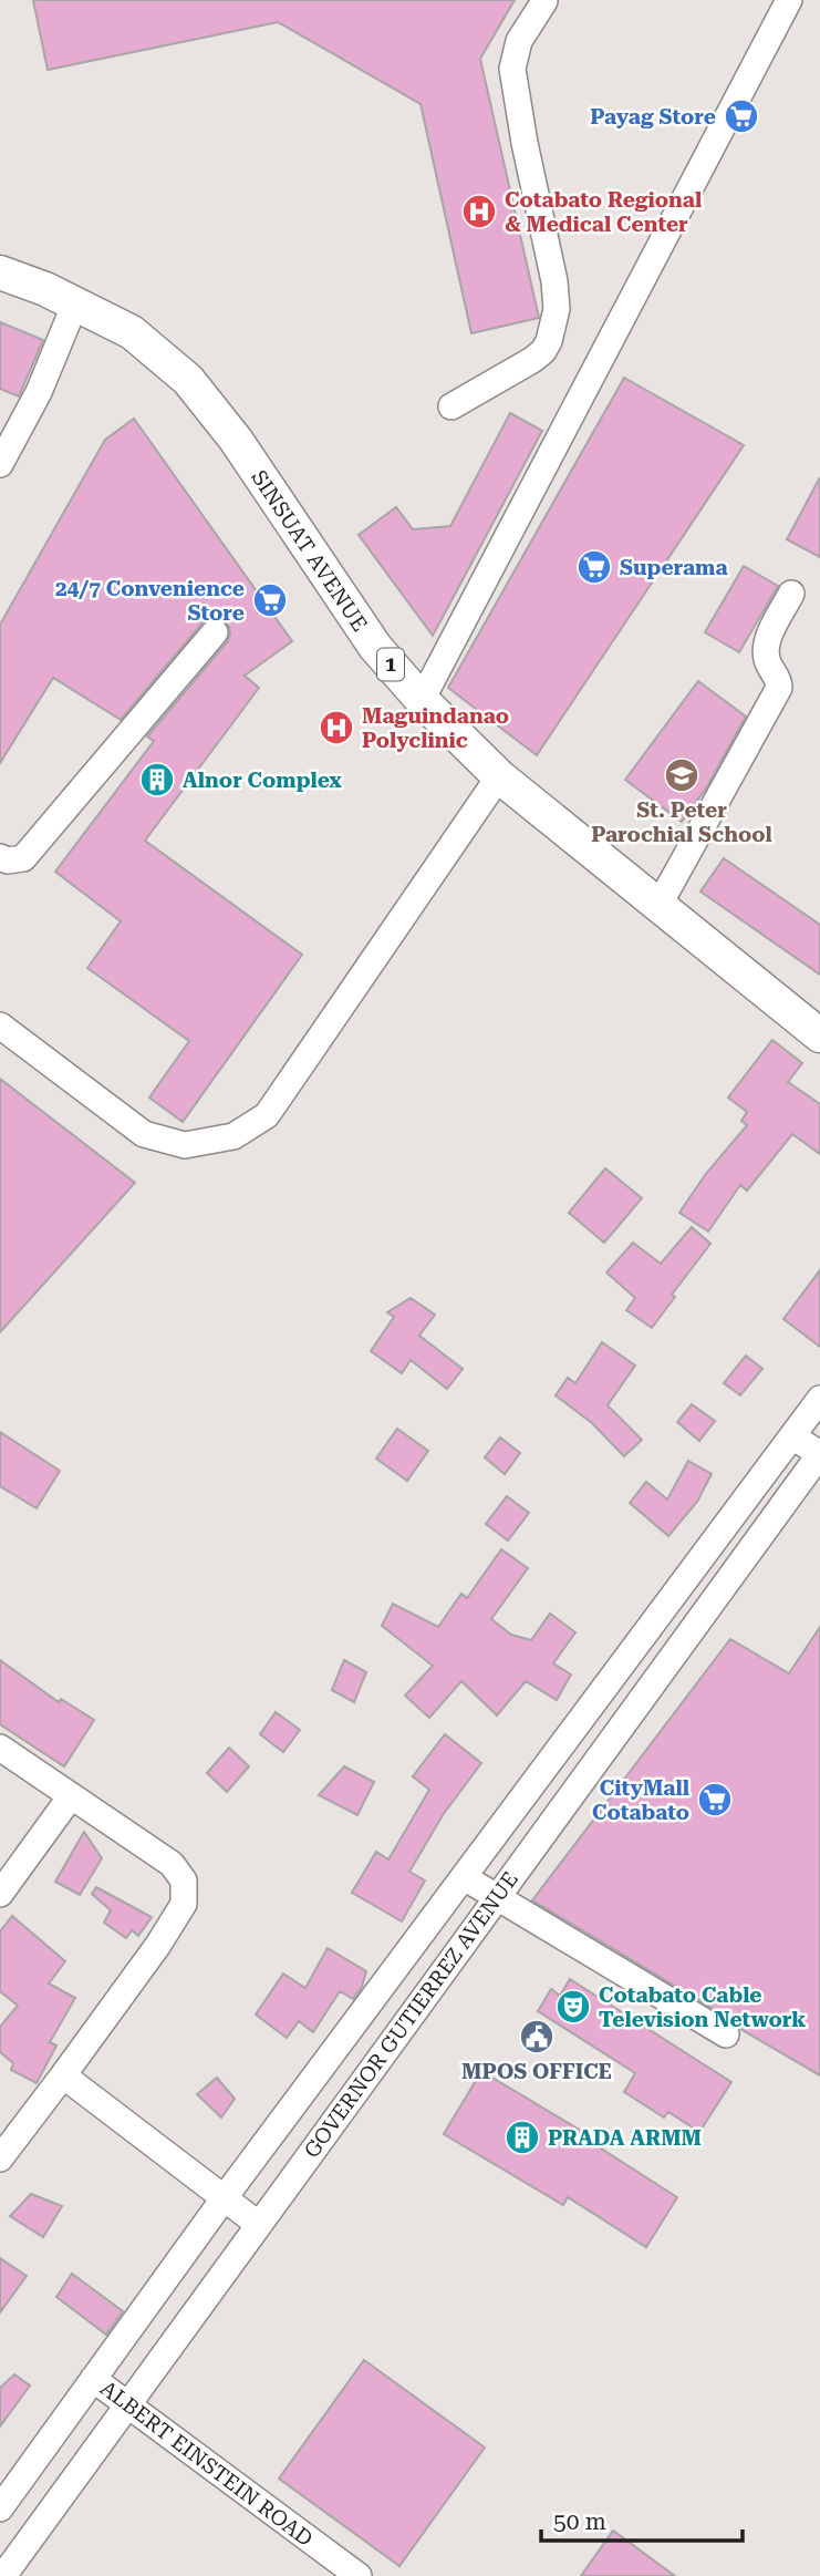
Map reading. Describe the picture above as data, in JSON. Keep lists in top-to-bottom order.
{
  "streets": {
    "main road": ["SINSUAT AVENUE", "1"],
    "street": ["GOVERNOR GUTIERREZ AVENUE", "ALBERT EINSTEIN ROAD"]
  },
  "crossings": [
    ["GOVERNOR GUTIERREZ AVENUE", "ALBERT EINSTEIN ROAD"]
  ],
  "places": {
    "supermarket": [
      "Payag Store",
      "Superama",
      "24/7 Convenience Store",
      "CityMall Cotabato"
    ],
    "hospital": ["Cotabato Regional & Medical Center", "Maguindanao Polyclinic"],
    "school or university": ["St. Peter Parochial School"],
    "building": ["Alnor Complex", "PRADA ARMM"],
    "theatre": ["Cotabato Cable Television Network"],
    "public building": ["MPOS OFFICE"]
  },
  "scale_bar": "50 m"
}
